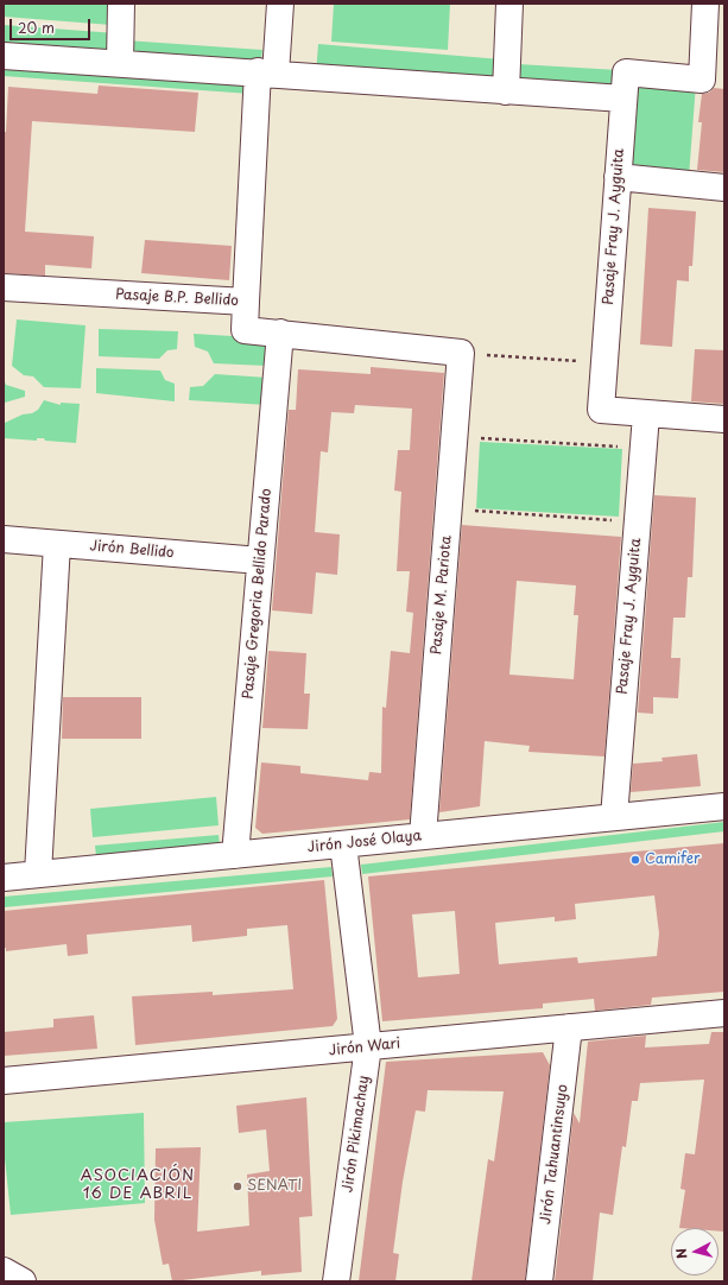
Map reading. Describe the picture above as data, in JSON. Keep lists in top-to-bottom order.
{
  "streets": {
    "street": [
      "Pasaje Fray J. Ayguita",
      "Pasaje B.P. Bellido",
      "Jirón Bellido",
      "Pasaje Gregoria Bellido Parado",
      "Pasaje M. Pariota",
      "Jirón José Olaya",
      "Jirón Wari",
      "Jirón Pikimachay",
      "Jirón Tahuantinsuyo"
    ]
  },
  "crossings": [
    ["Pasaje Fray J. Ayguita", "Jirón José Olaya"],
    ["Pasaje B.P. Bellido", "Pasaje Gregoria Bellido Parado"],
    ["Pasaje B.P. Bellido", "Pasaje M. Pariota"],
    ["Jirón Bellido", "Pasaje Gregoria Bellido Parado"],
    ["Pasaje Gregoria Bellido Parado", "Jirón José Olaya"],
    ["Pasaje M. Pariota", "Jirón José Olaya"],
    ["Jirón José Olaya", "Jirón Pikimachay"],
    ["Jirón Wari", "Jirón Pikimachay"],
    ["Jirón Wari", "Jirón Tahuantinsuyo"]
  ],
  "districts": ["ASOCIACIÓN 16 DE ABRIL"],
  "places": ["Camifer", "SENATI"],
  "scale_bar": "20 m",
  "north": "left"
}
